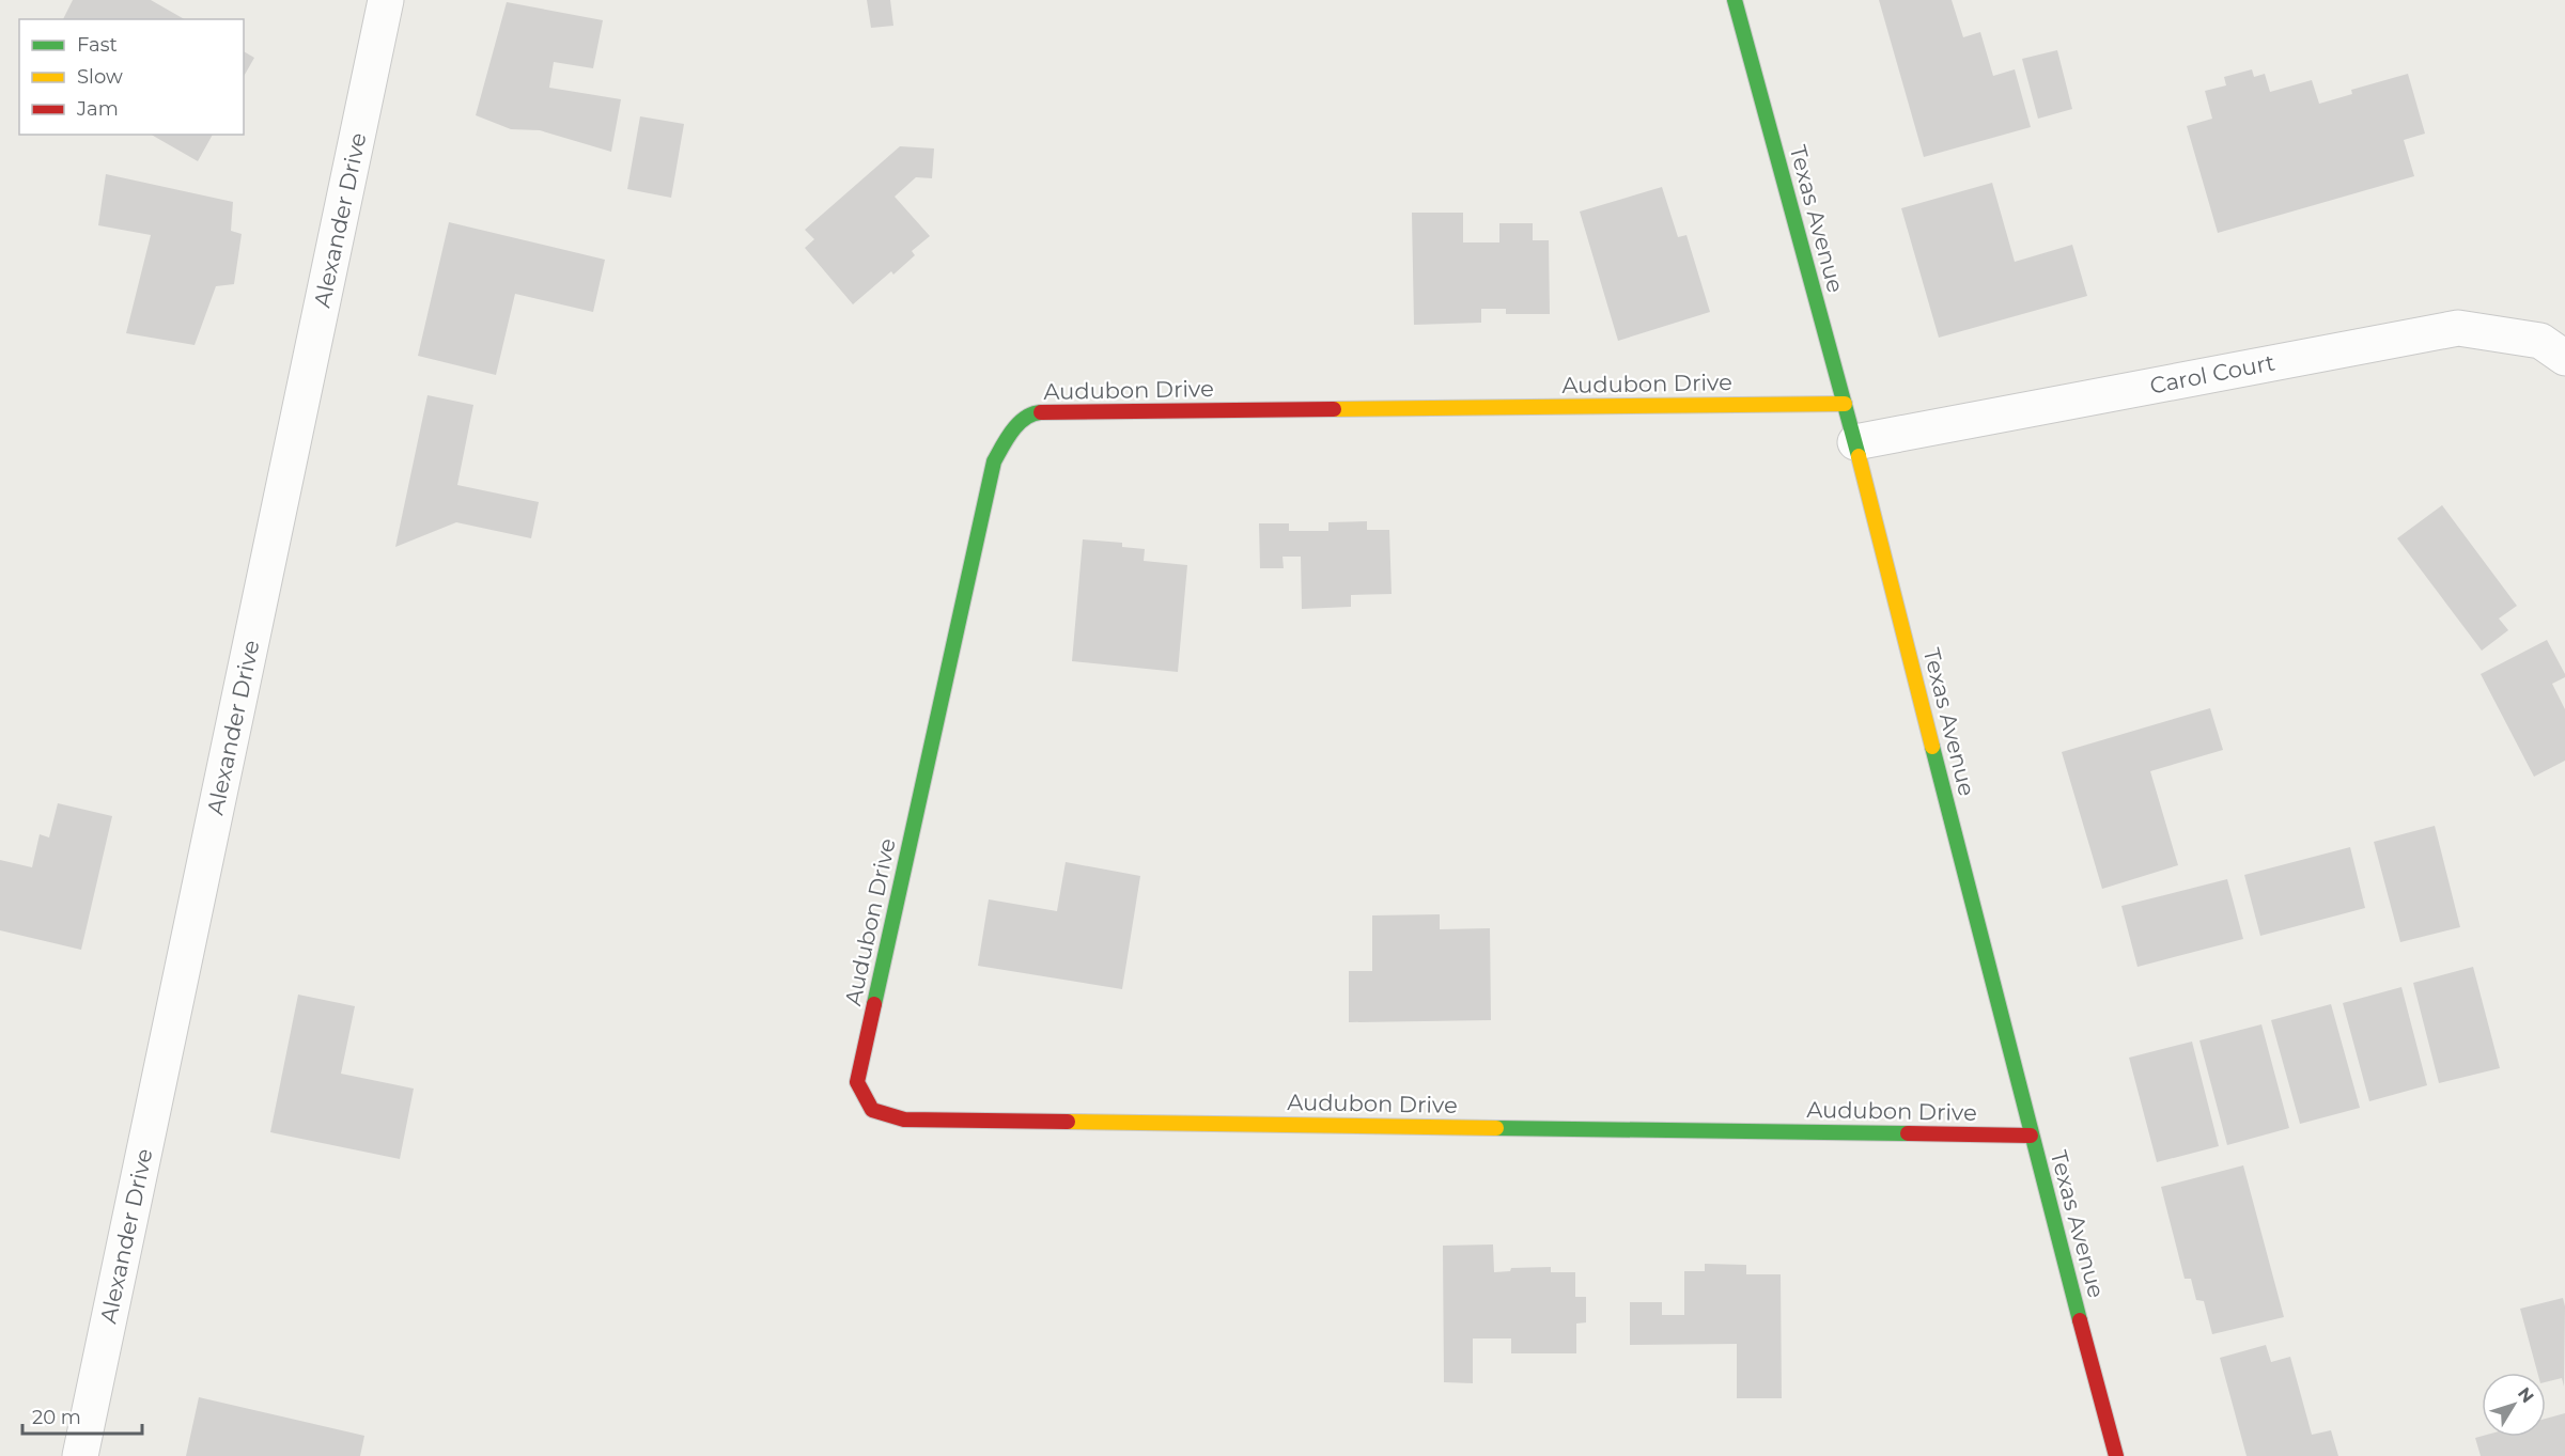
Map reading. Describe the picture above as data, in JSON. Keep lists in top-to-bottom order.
{
  "streets": {
    "street": [
      "Texas Avenue",
      "Alexander Drive",
      "Carol Court",
      "Audubon Drive"
    ]
  },
  "crossings": [
    ["Texas Avenue", "Carol Court"],
    ["Texas Avenue", "Audubon Drive"]
  ],
  "legend": ["Fast", "Slow", "Jam"],
  "scale_bar": "20 m",
  "north": "top right"
}
